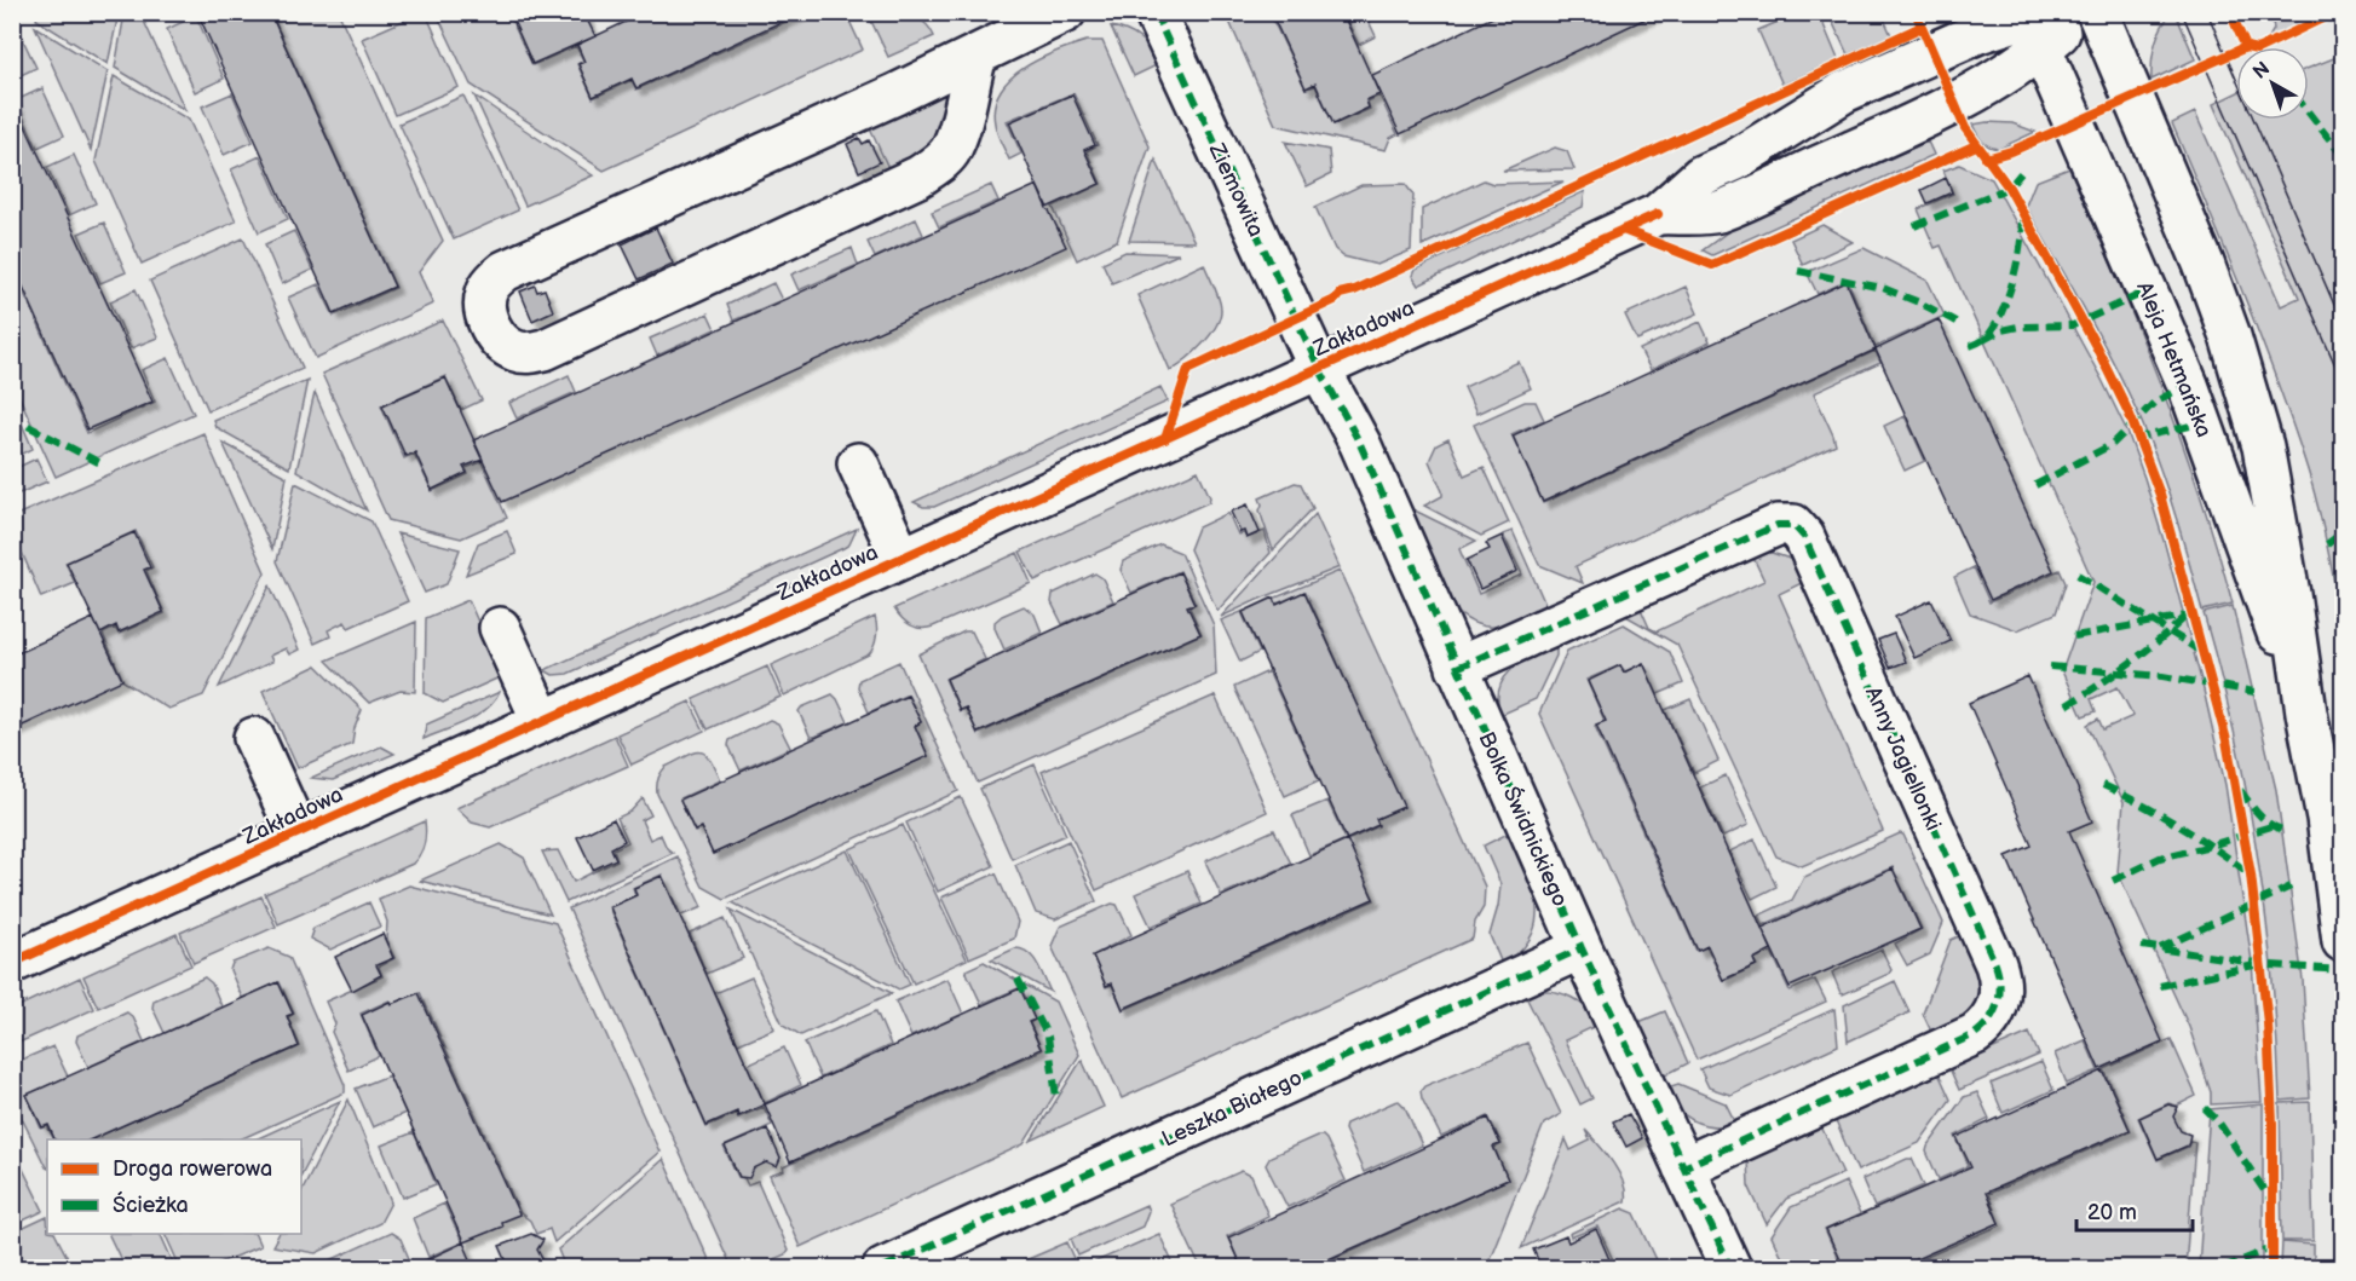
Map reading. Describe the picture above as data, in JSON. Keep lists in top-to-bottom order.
{
  "streets": {
    "street": [
      "Ziemowita",
      "Zakładowa",
      "Aleja Hetmańska",
      "Anny Jagiellonki",
      "Bolka Świdnickiego",
      "Leszka Białego"
    ]
  },
  "crossings": [
    ["Ziemowita", "Zakładowa"],
    ["Ziemowita", "Bolka Świdnickiego"],
    ["Zakładowa", "Aleja Hetmańska"],
    ["Zakładowa", "Bolka Świdnickiego"],
    ["Anny Jagiellonki", "Bolka Świdnickiego"],
    ["Bolka Świdnickiego", "Leszka Białego"]
  ],
  "legend": ["Droga rowerowa", "Ścieżka"],
  "scale_bar": "20 m",
  "north": "top left"
}
